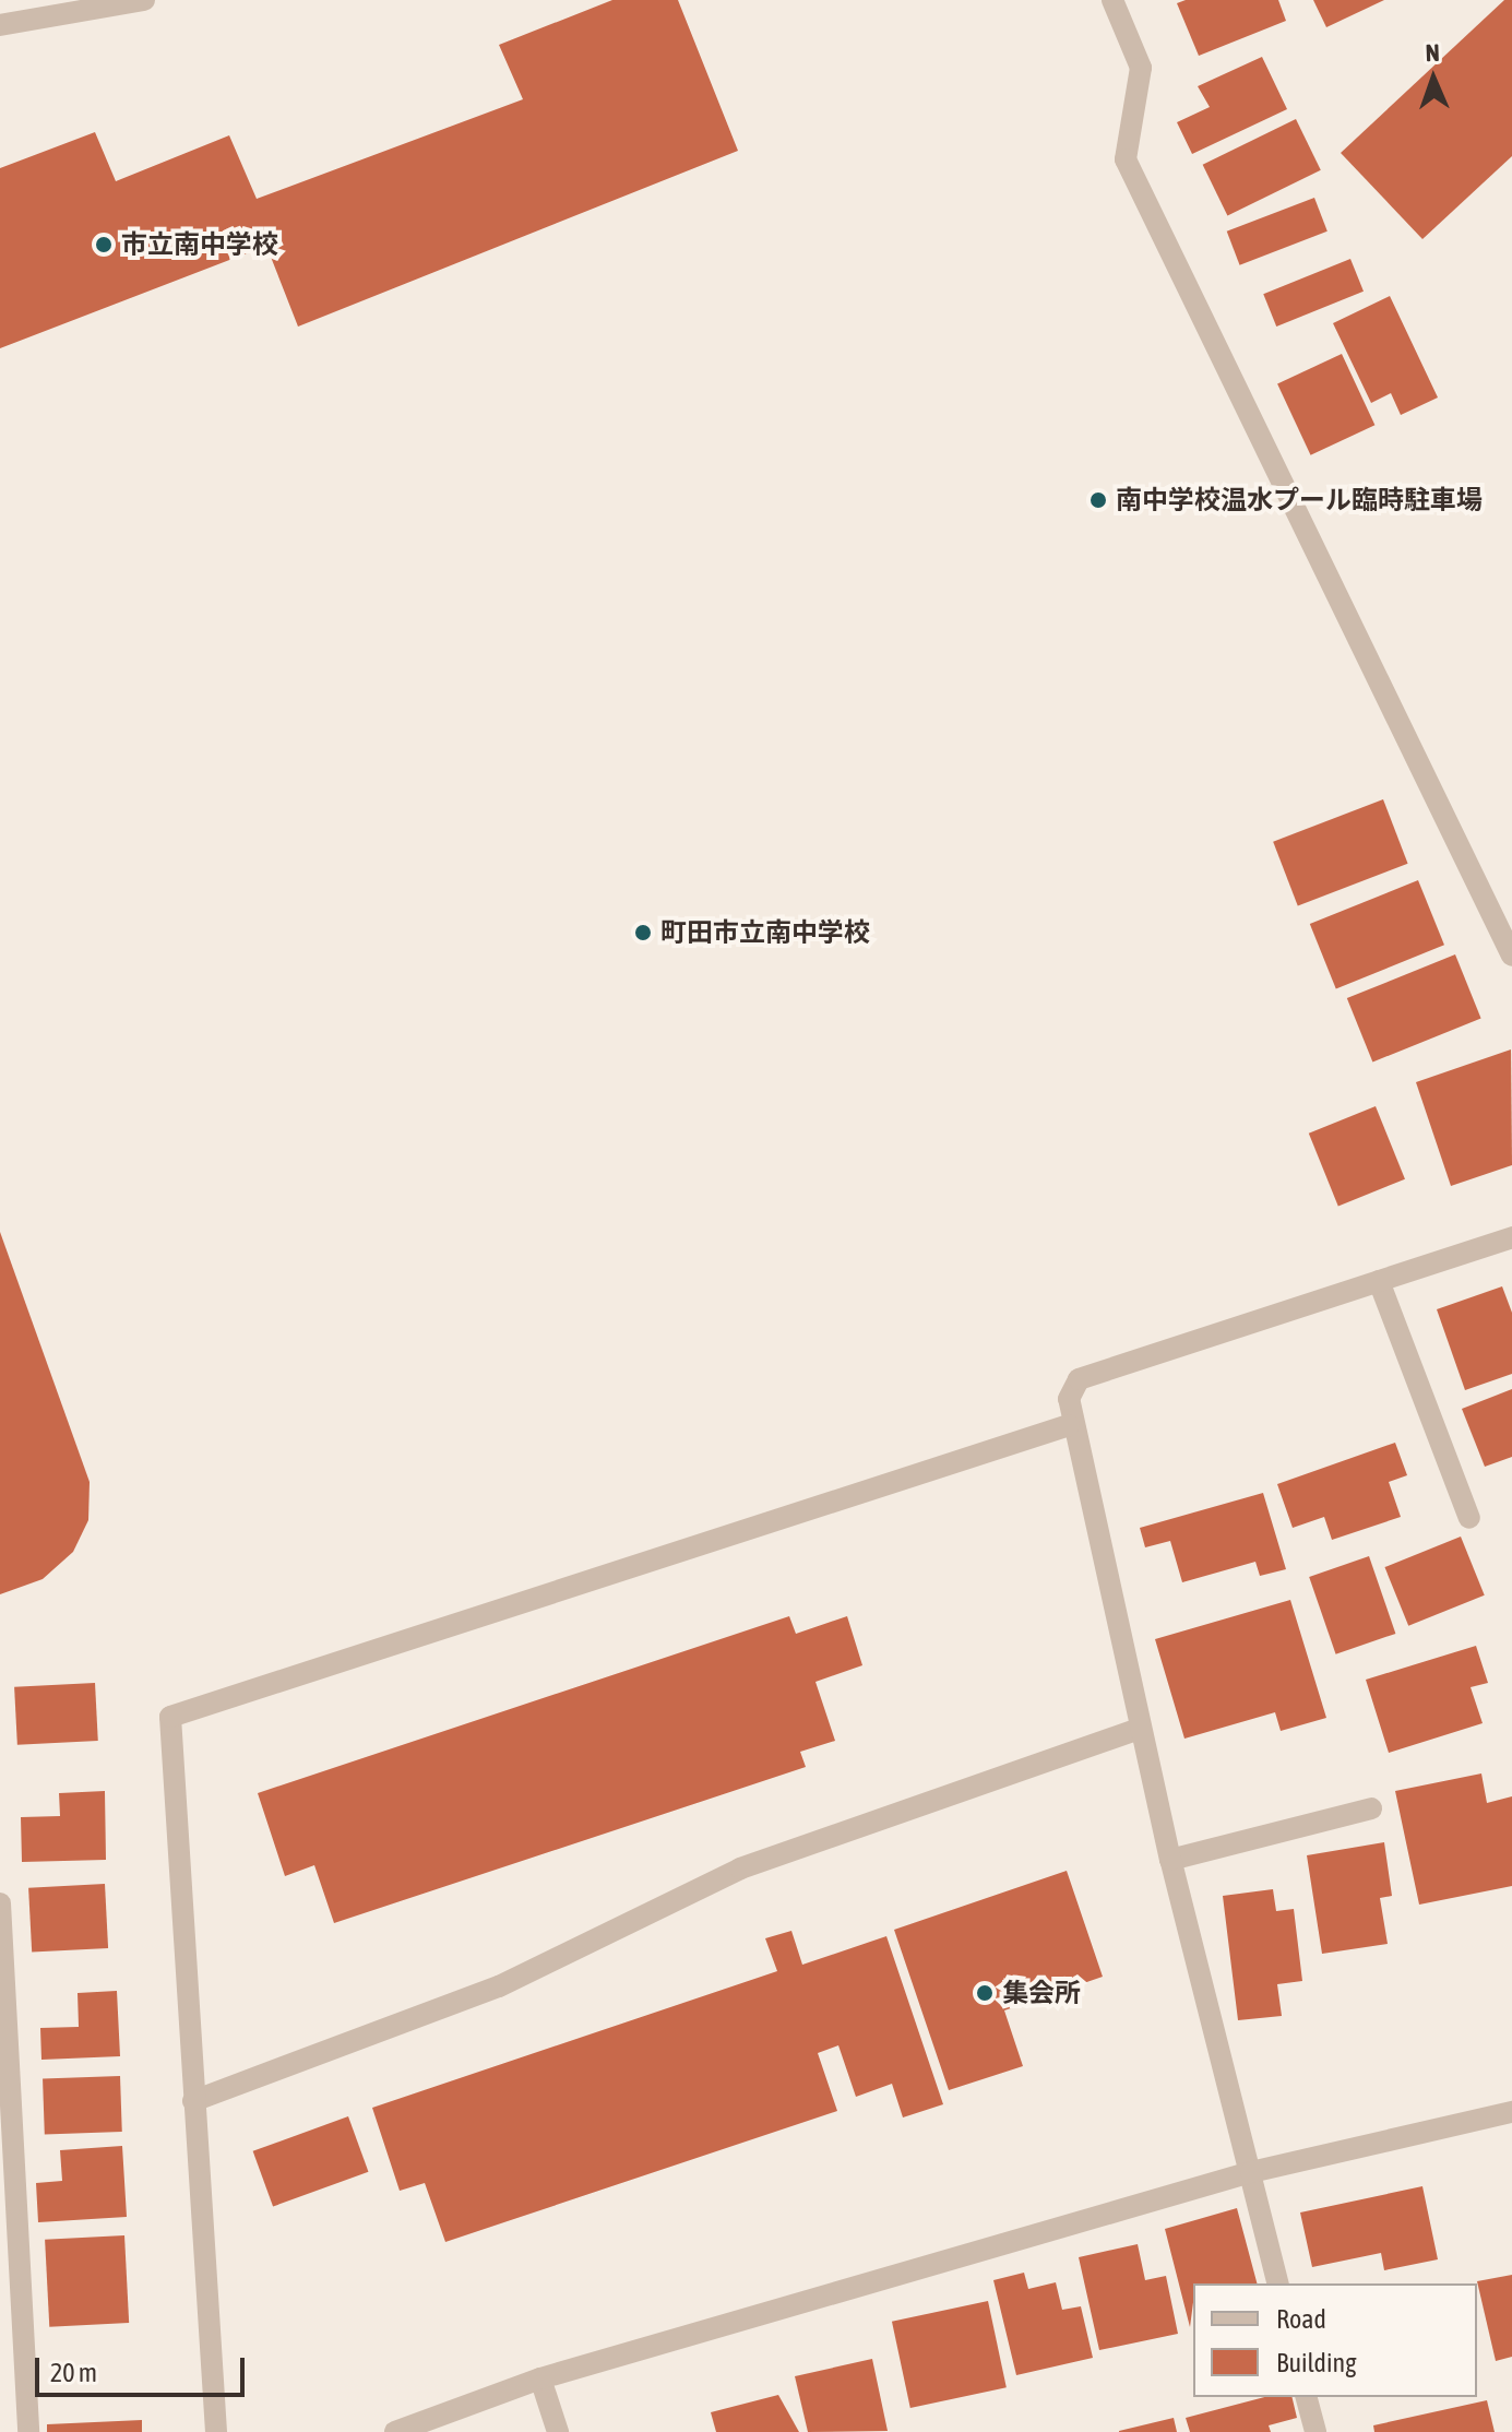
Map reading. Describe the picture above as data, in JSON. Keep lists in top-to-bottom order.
{
  "places": [
    "市立南中学校",
    "南中学校温水プール臨時駐車場",
    "町田市立南中学校",
    "集会所"
  ],
  "legend": ["Road", "Building"],
  "scale_bar": "20 m",
  "north": "top"
}
